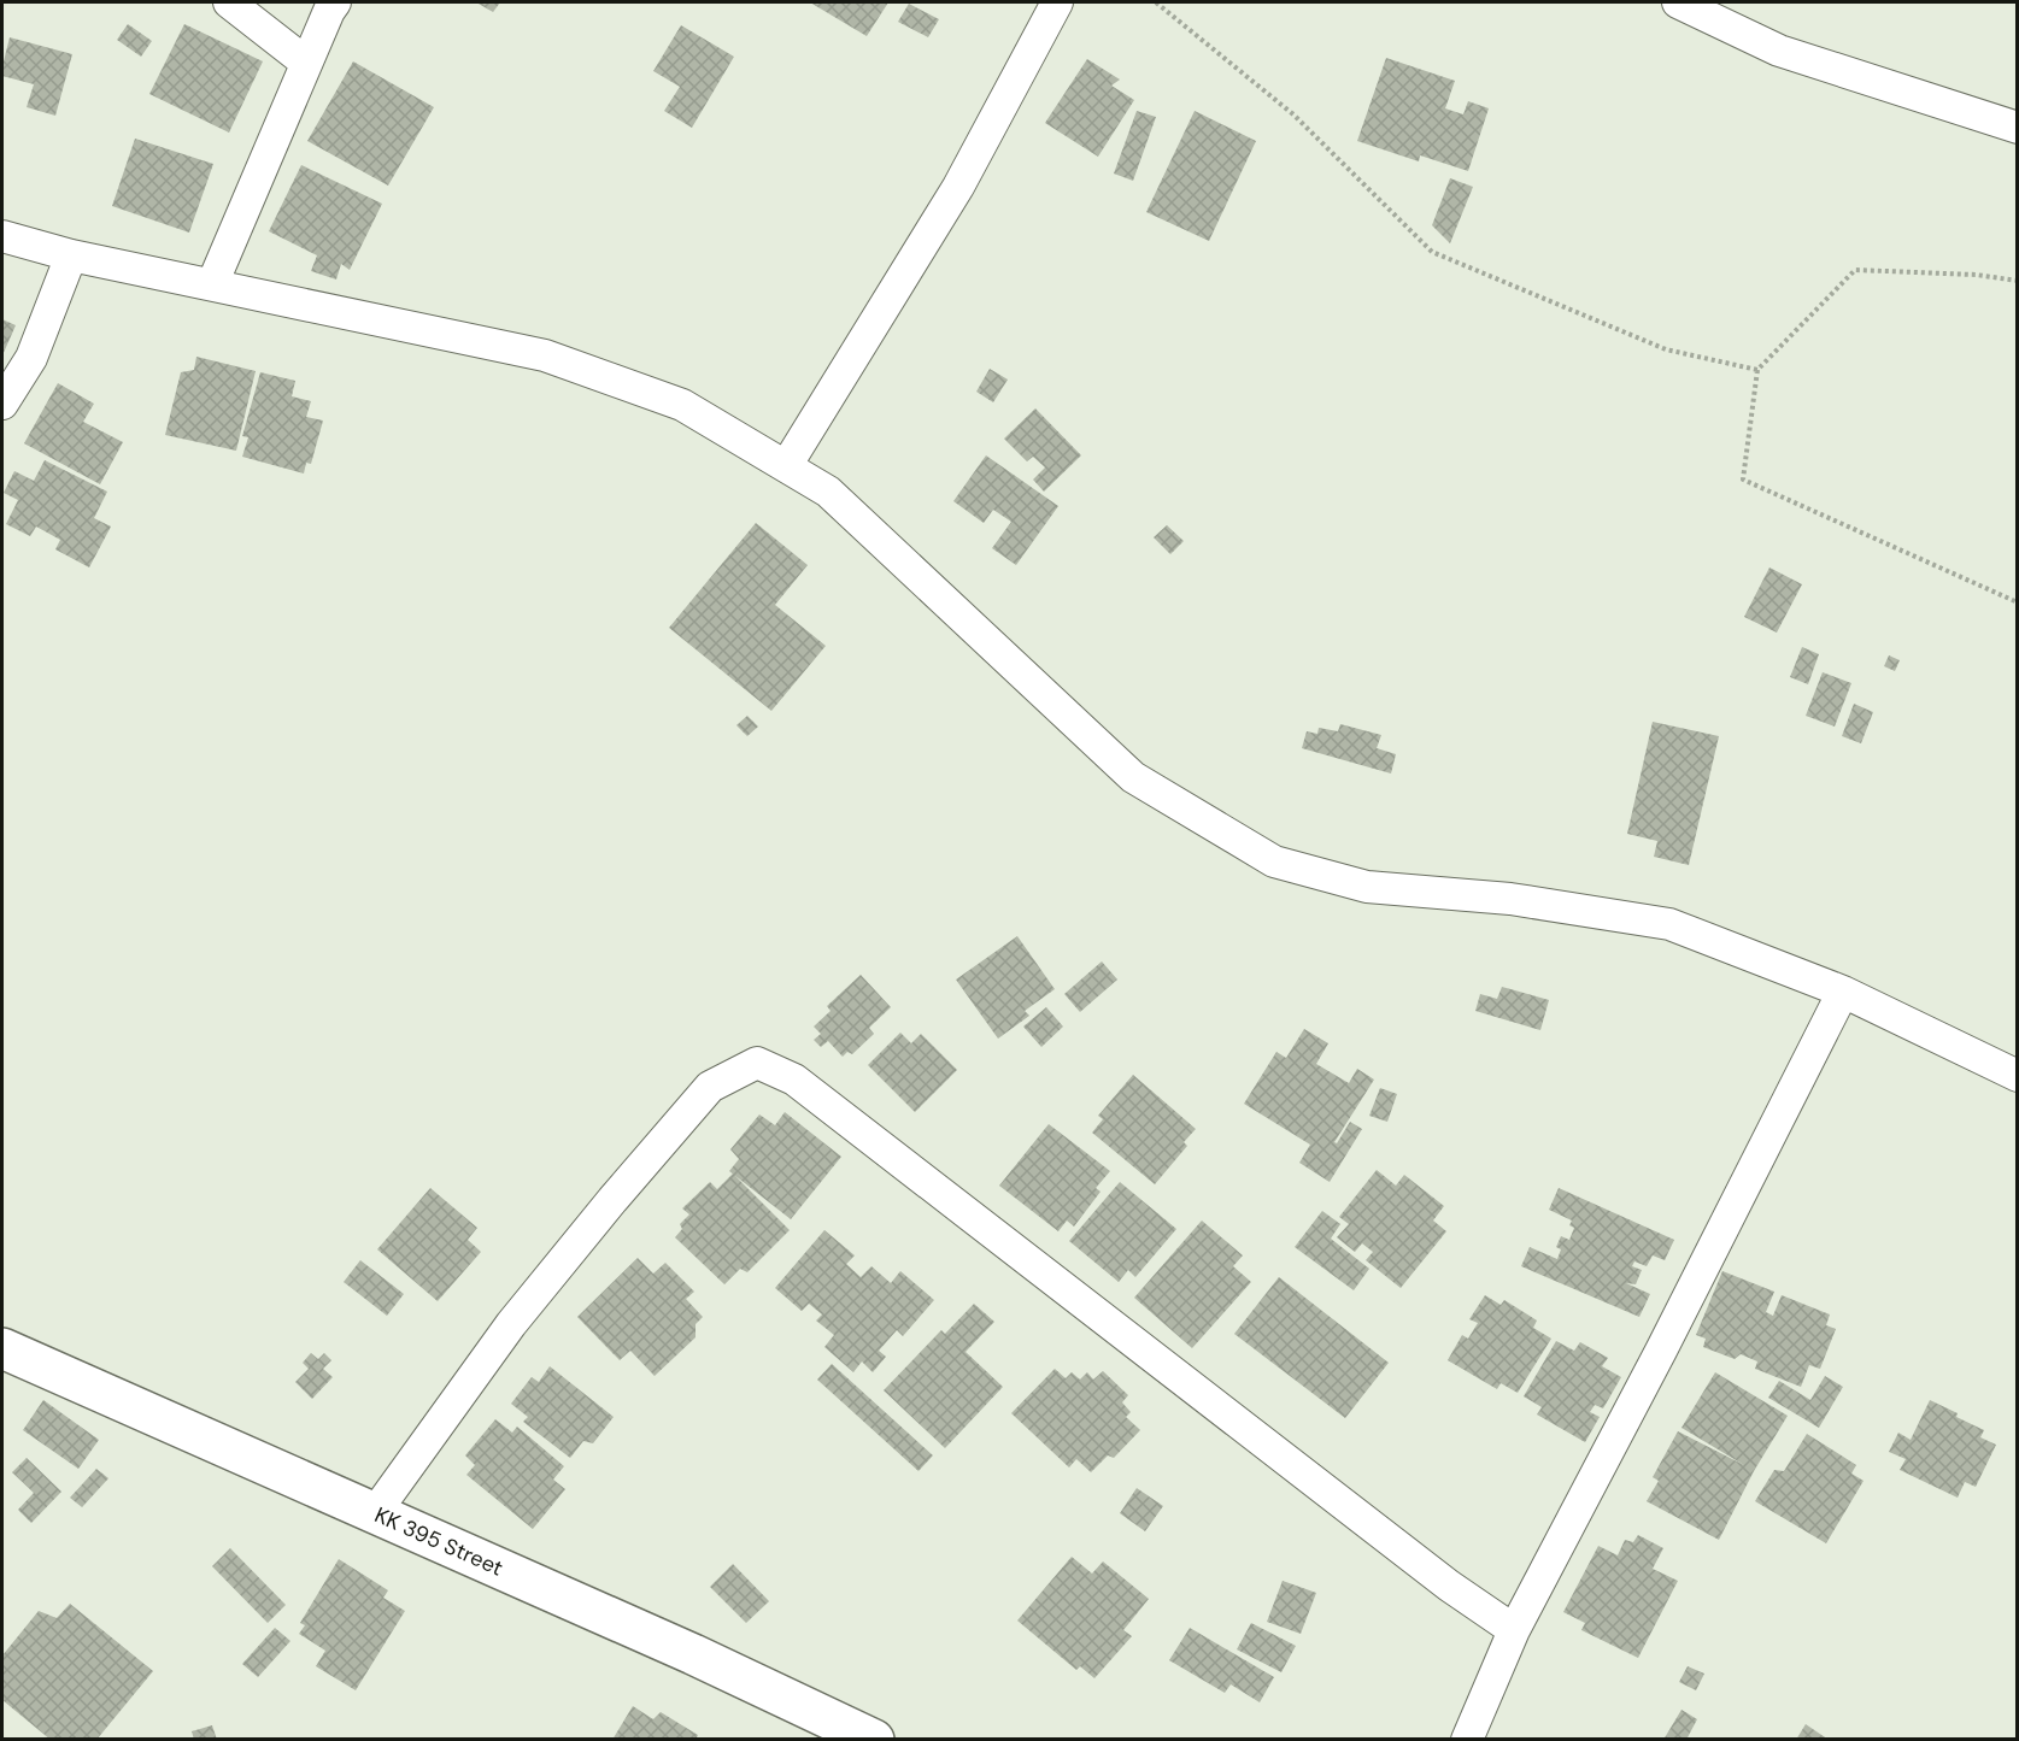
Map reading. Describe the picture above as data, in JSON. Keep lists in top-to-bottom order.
{
  "streets": {
    "street": ["KK 395 Street"]
  }
}
